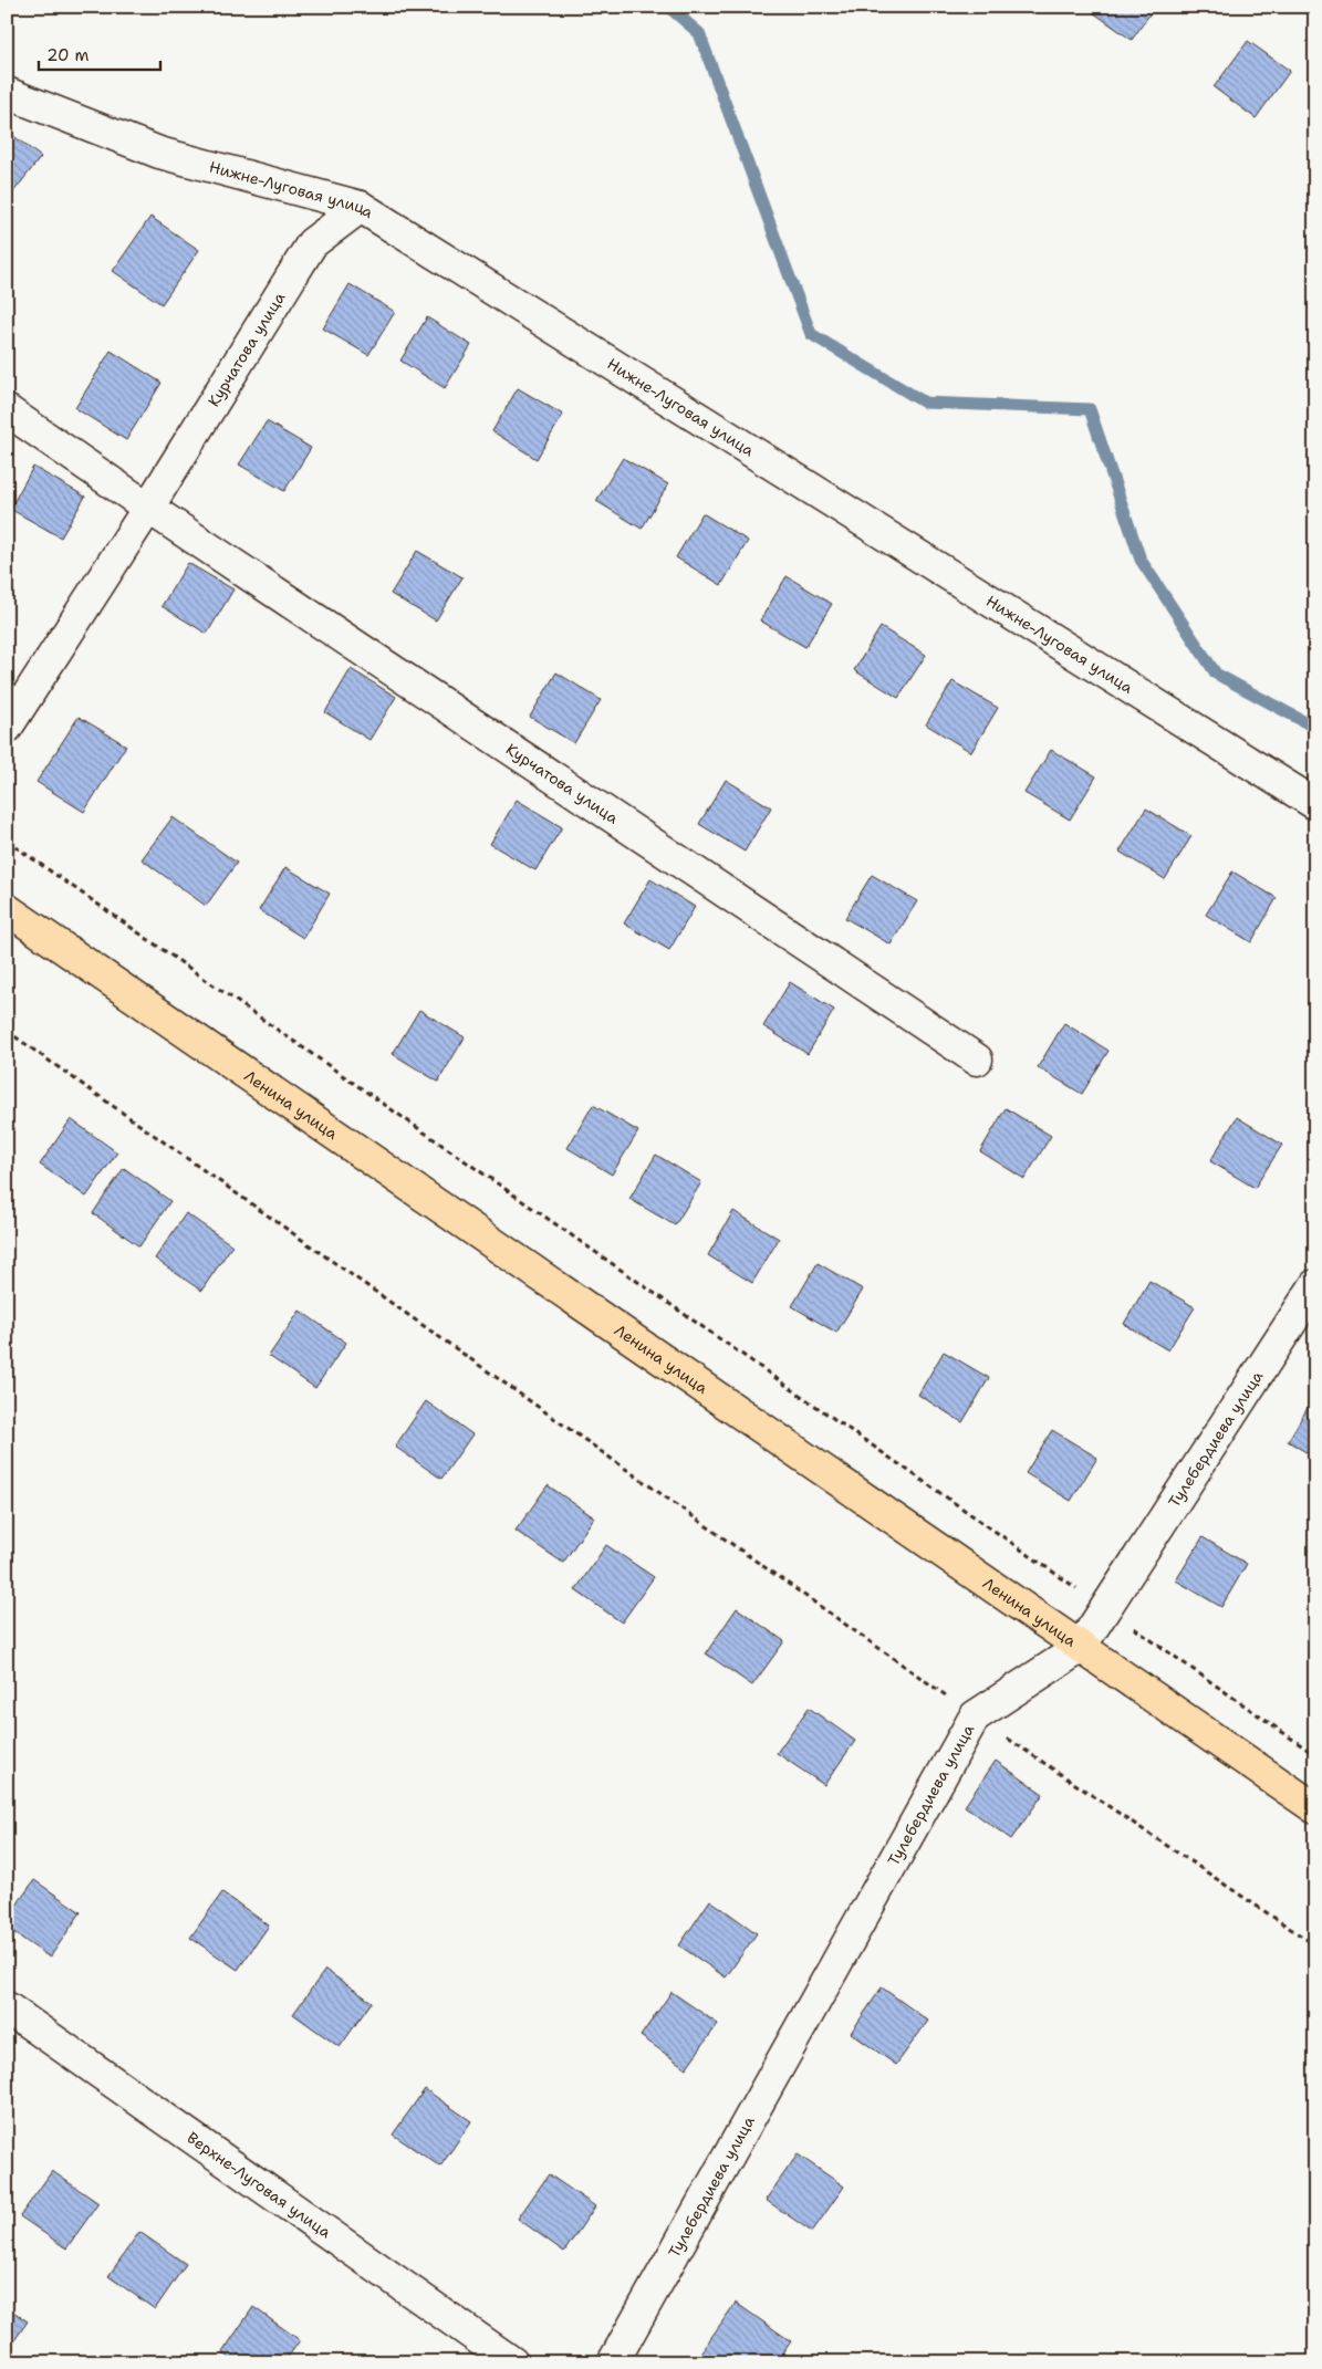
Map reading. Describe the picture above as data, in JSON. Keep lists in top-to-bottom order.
{
  "streets": {
    "main road": ["Ленина улица"],
    "street": [
      "Нижне-Луговая улица",
      "Курчатова улица",
      "Тулебердиева улица",
      "Верхне-Луговая улица"
    ]
  },
  "crossings": [
    ["Нижне-Луговая улица", "Курчатова улица"],
    ["Ленина улица", "Тулебердиева улица"]
  ],
  "scale_bar": "20 m"
}
